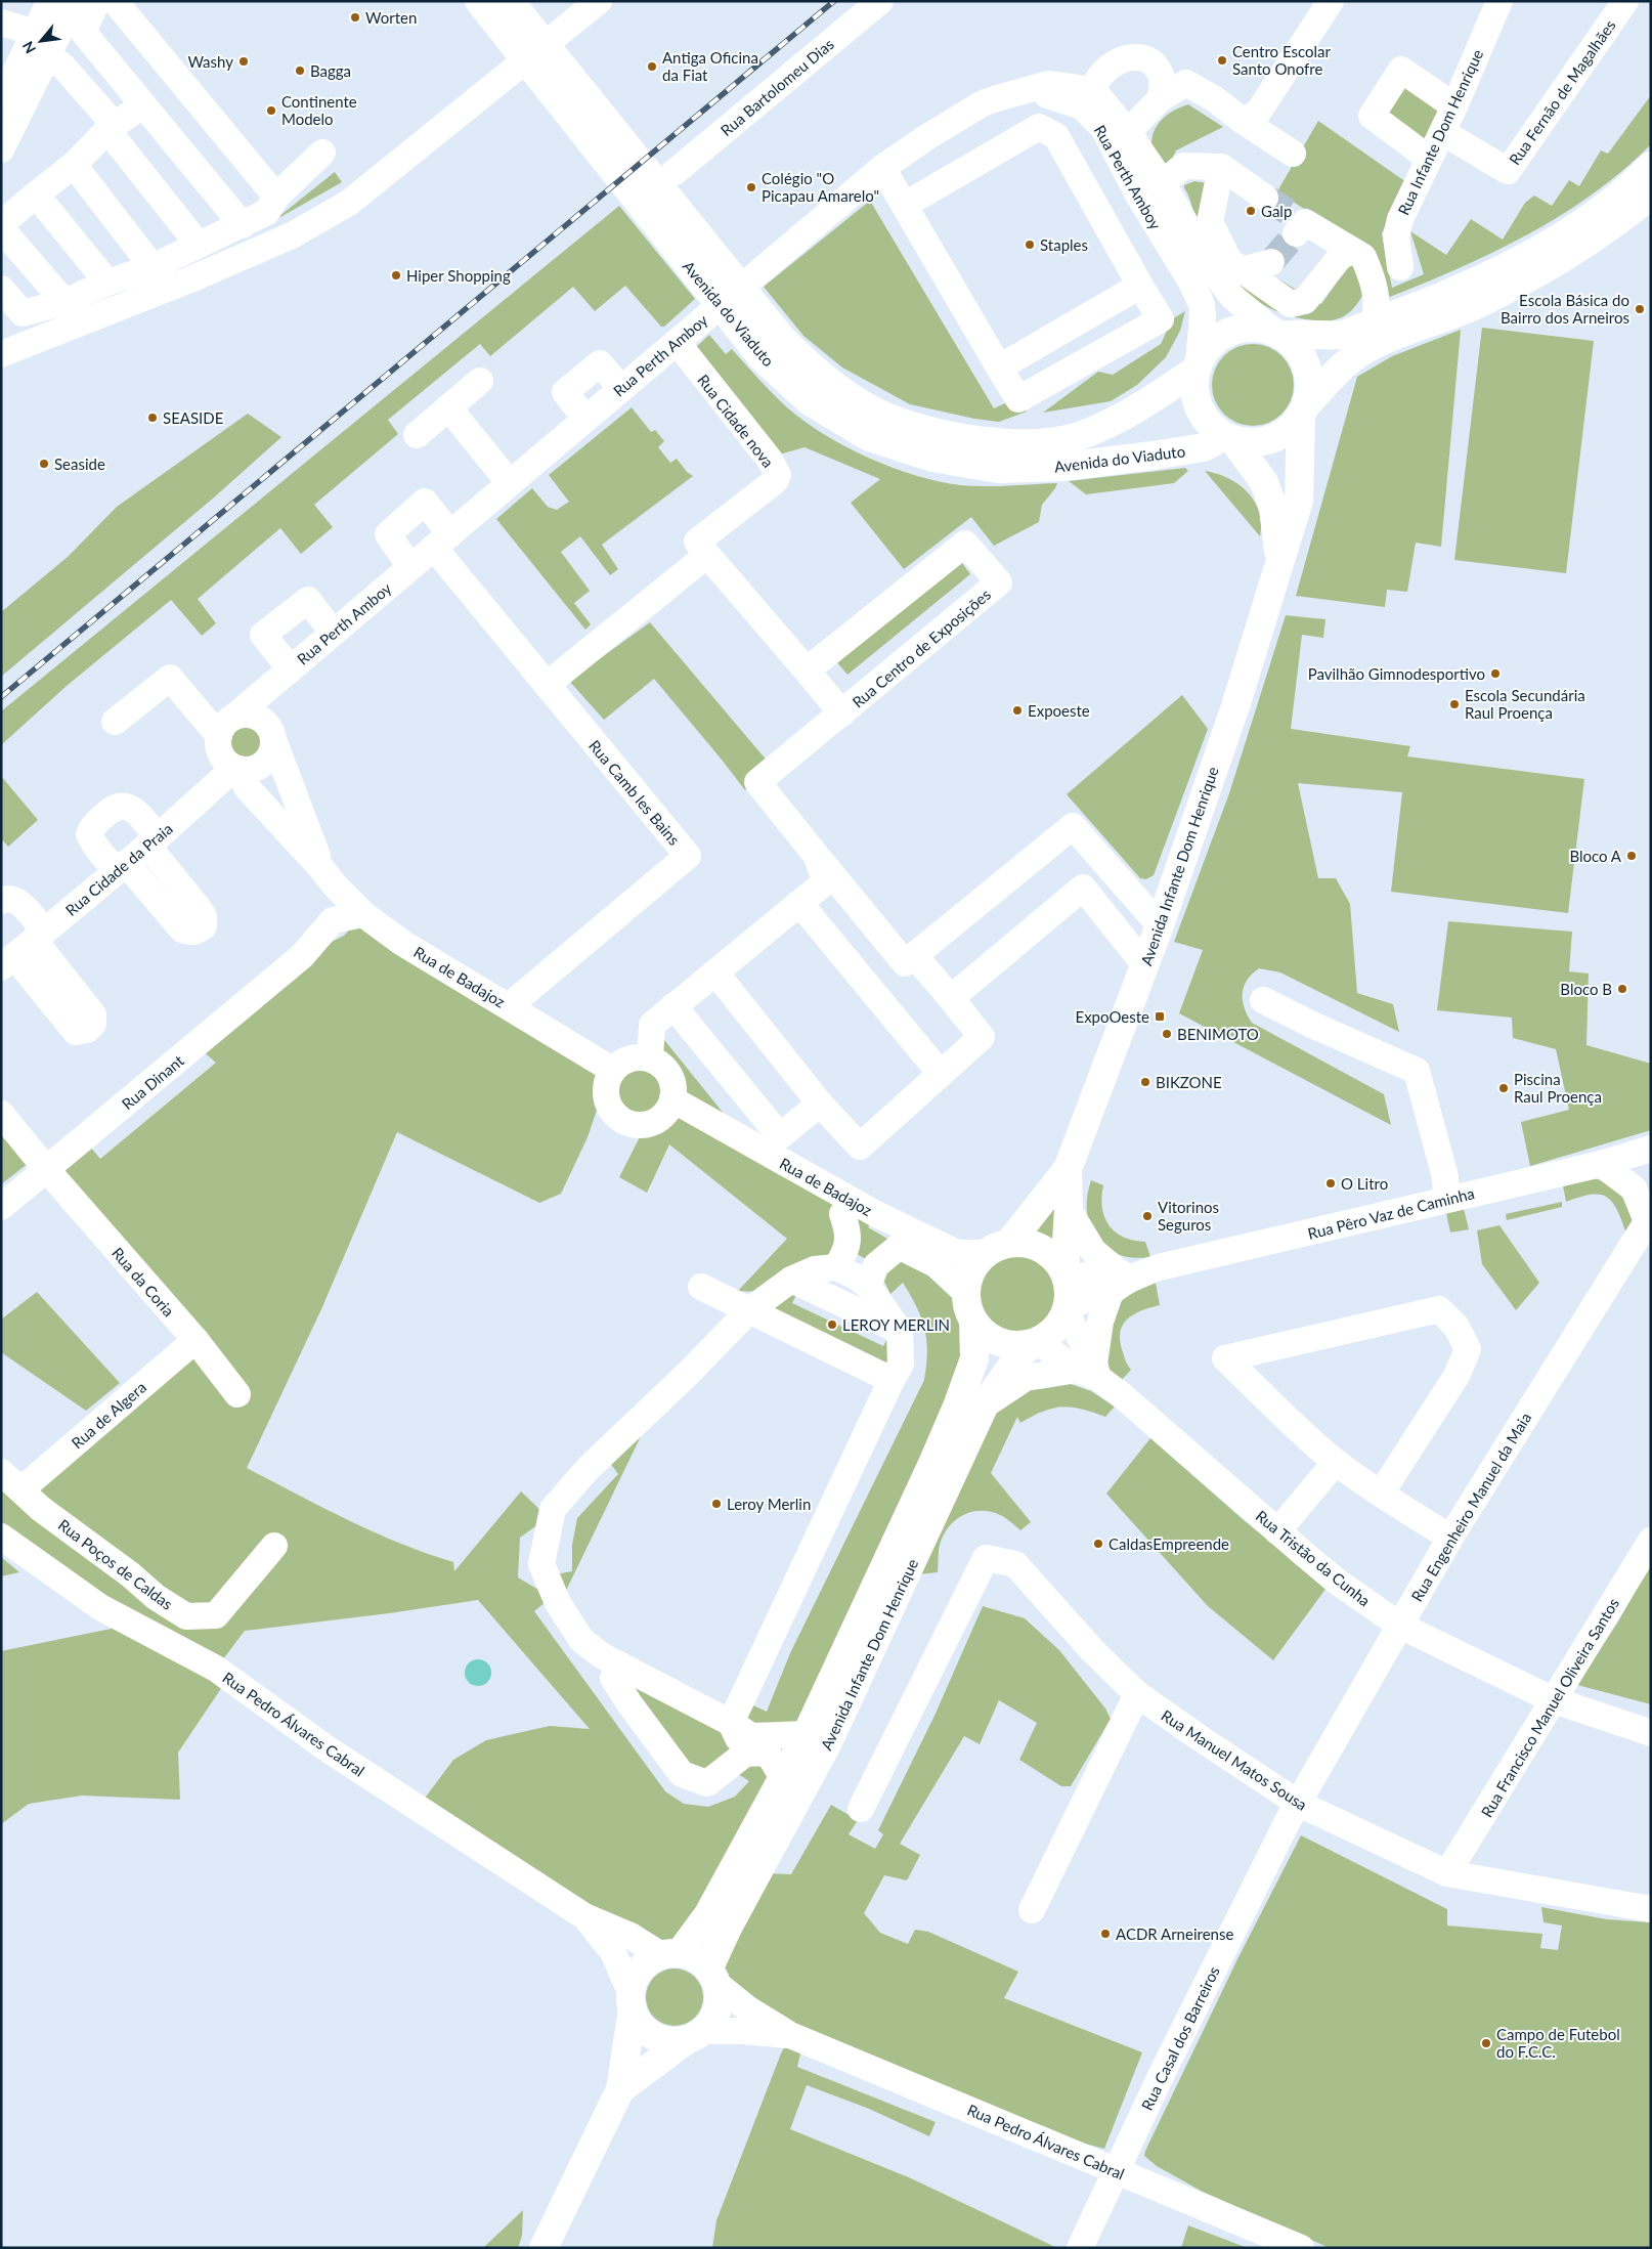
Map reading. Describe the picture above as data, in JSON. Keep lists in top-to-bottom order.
{
  "streets": {
    "main road": ["Avenida do Viaduto", "Avenida Infante Dom Henrique"],
    "street": [
      "Rua Bartolomeu Dias",
      "Rua Fernão de Magalhães",
      "Rua Infante Dom Henrique",
      "Rua Perth Amboy",
      "Rua Cidade nova",
      "Rua Centro de Exposições",
      "Rua Camb les Bains",
      "Rua Cidade da Praia",
      "Rua de Badajoz",
      "Rua Dinant",
      "Rua Pêro Vaz de Caminha",
      "Rua da Coria",
      "Rua de Algera",
      "Rua Engenheiro Manuel da Maia",
      "Rua Tristão da Cunha",
      "Rua Poços de Caldas",
      "Rua Francisco Manuel Oliveira Santos",
      "Rua Pedro Álvares Cabral",
      "Rua Manuel Matos Sousa",
      "Rua Casal dos Barreiros"
    ]
  },
  "crossings": [
    ["Rua Fernão de Magalhães", "Rua Infante Dom Henrique"],
    ["Rua Perth Amboy", "Avenida do Viaduto"],
    ["Rua Perth Amboy", "Rua Cidade nova"],
    ["Rua Perth Amboy", "Rua Camb les Bains"],
    ["Rua Perth Amboy", "Avenida Infante Dom Henrique"],
    ["Rua Perth Amboy", "Rua Cidade da Praia"],
    ["Avenida do Viaduto", "Avenida Infante Dom Henrique"],
    ["Rua Centro de Exposições", "Rua de Badajoz"],
    ["Rua Camb les Bains", "Rua de Badajoz"],
    ["Avenida Infante Dom Henrique", "Rua de Badajoz"],
    ["Avenida Infante Dom Henrique", "Rua Pêro Vaz de Caminha"],
    ["Avenida Infante Dom Henrique", "Rua Tristão da Cunha"],
    ["Rua de Badajoz", "Rua Dinant"],
    ["Rua de Badajoz", "Rua Pêro Vaz de Caminha"],
    ["Rua de Badajoz", "Rua Tristão da Cunha"],
    ["Rua Dinant", "Rua da Coria"],
    ["Rua Pêro Vaz de Caminha", "Rua Tristão da Cunha"],
    ["Rua da Coria", "Rua de Algera"],
    ["Rua de Algera", "Rua Poços de Caldas"],
    ["Rua Engenheiro Manuel da Maia", "Rua Tristão da Cunha"],
    ["Rua Engenheiro Manuel da Maia", "Rua Manuel Matos Sousa"],
    ["Rua Engenheiro Manuel da Maia", "Rua Casal dos Barreiros"],
    ["Rua Tristão da Cunha", "Rua Francisco Manuel Oliveira Santos"],
    ["Rua Francisco Manuel Oliveira Santos", "Rua Manuel Matos Sousa"],
    ["Rua Pedro Álvares Cabral", "Rua Casal dos Barreiros"],
    ["Rua Manuel Matos Sousa", "Rua Casal dos Barreiros"]
  ],
  "places": {
    "other": [
      "Worten",
      "Centro Escolar Santo Onofre",
      "Washy",
      "Antiga Oficina da Fiat",
      "Bagga",
      "Continente Modelo",
      "Colégio \"O Picapau Amarelo\"",
      "Galp",
      "Staples",
      "Hiper Shopping",
      "Escola Básica do Bairro dos Arneiros",
      "SEASIDE",
      "Seaside",
      "Pavilhão Gimnodesportivo",
      "Escola Secundária Raul Proença",
      "Expoeste",
      "Bloco A",
      "Bloco B",
      "BENIMOTO",
      "BIKZONE",
      "Piscina Raul Proença",
      "O Litro",
      "Vitorinos Seguros",
      "LEROY MERLIN",
      "Leroy Merlin",
      "CaldasEmpreende",
      "ACDR Arneirense",
      "Campo de Futebol do F.C.C."
    ],
    "transit": ["ExpoOeste"]
  },
  "north": "bottom left"
}
